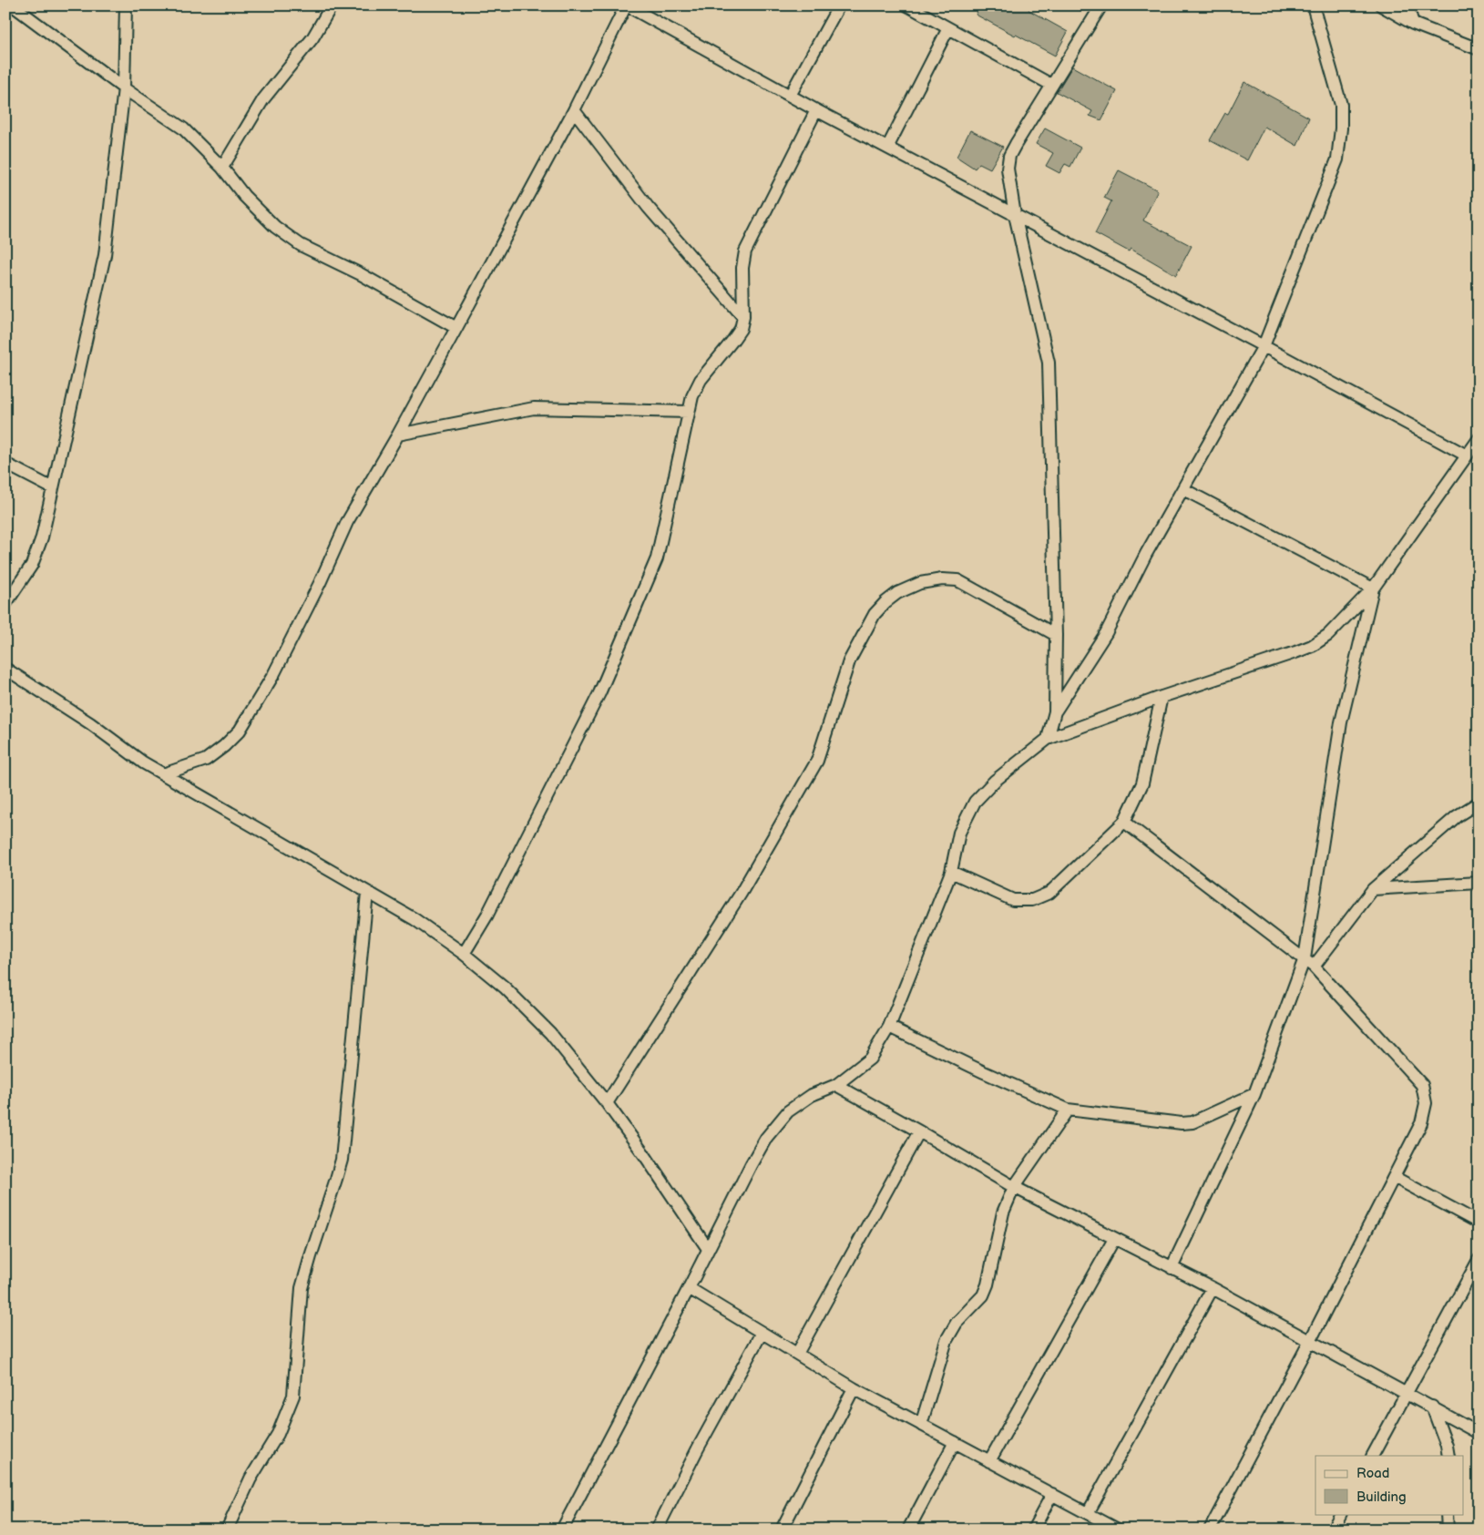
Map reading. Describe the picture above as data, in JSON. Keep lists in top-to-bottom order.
{
  "legend": ["Road", "Building"]
}
